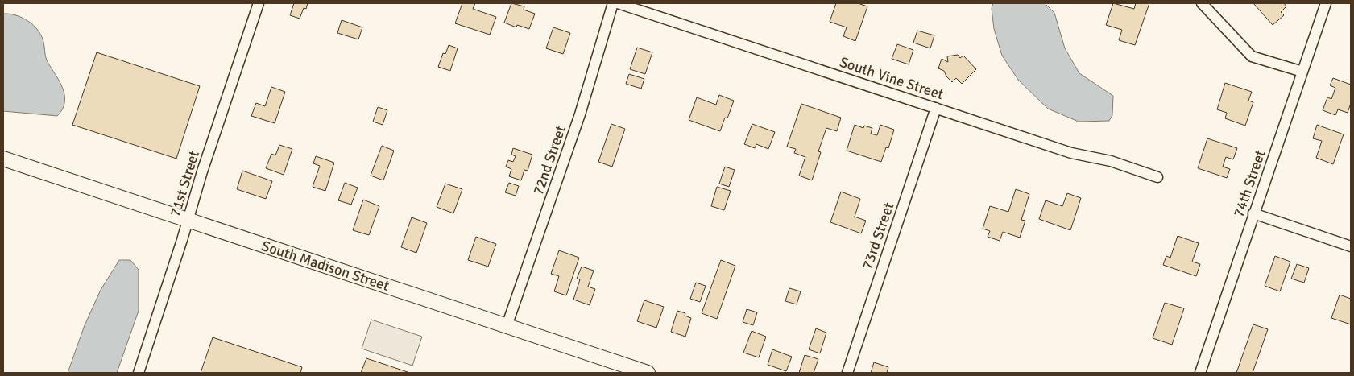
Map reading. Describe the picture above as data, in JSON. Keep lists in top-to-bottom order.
{
  "streets": {
    "street": [
      "South Vine Street",
      "72nd Street",
      "71st Street",
      "74th Street",
      "73rd Street",
      "South Madison Street"
    ]
  },
  "crossings": [
    ["South Vine Street", "73rd Street"],
    ["72nd Street", "South Madison Street"],
    ["71st Street", "South Madison Street"]
  ]
}
